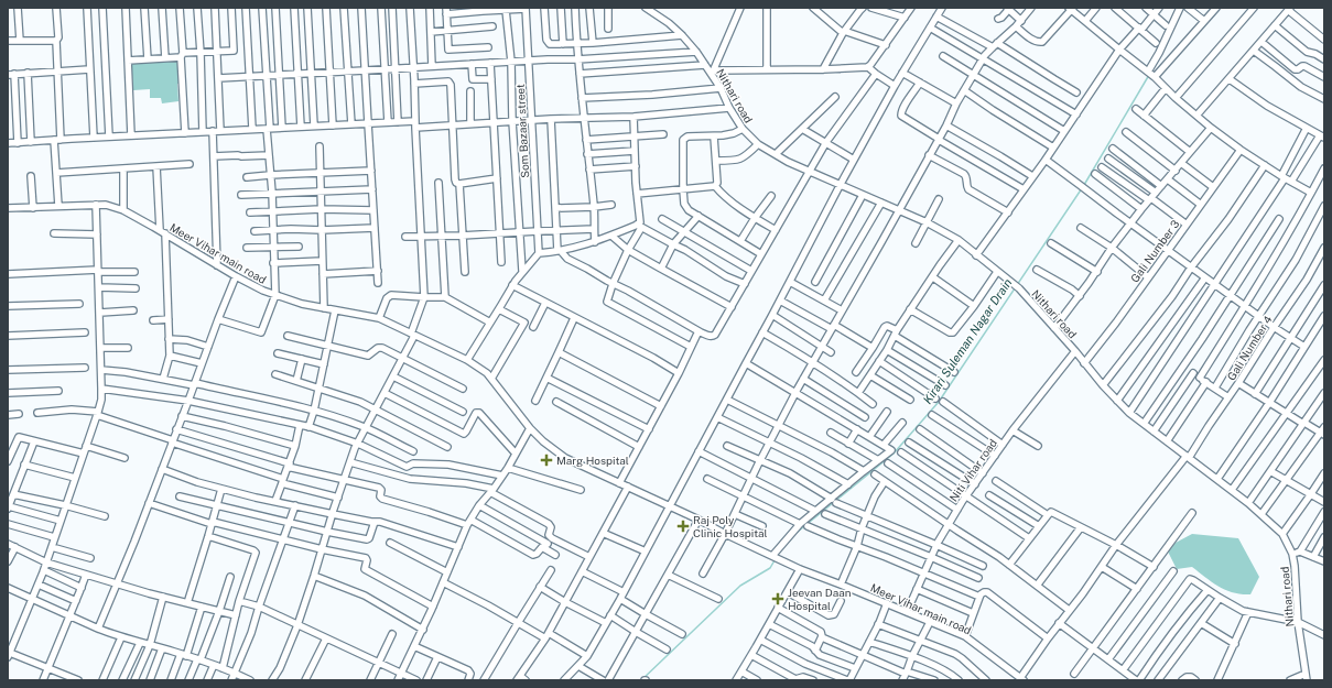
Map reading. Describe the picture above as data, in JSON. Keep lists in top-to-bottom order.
{
  "streets": {
    "street": [
      "Nithari road",
      "Som Bazaar street",
      "Gali Number 3",
      "Meer Vihar main road",
      "Gali Number 4",
      "Niti Vihar road"
    ]
  },
  "crossings": [
    ["Nithari road", "Gali Number 3"],
    ["Nithari road", "Gali Number 4"],
    ["Nithari road", "Niti Vihar road"],
    ["Meer Vihar main road", "Gali Number 4"],
    ["Meer Vihar main road", "Niti Vihar road"]
  ],
  "water": ["Kirari Suleman Nagar Drain"],
  "places": {
    "health": ["Marg Hospital", "Raj Poly Clinic Hospital", "Jeevan Daan Hospital"]
  }
}
